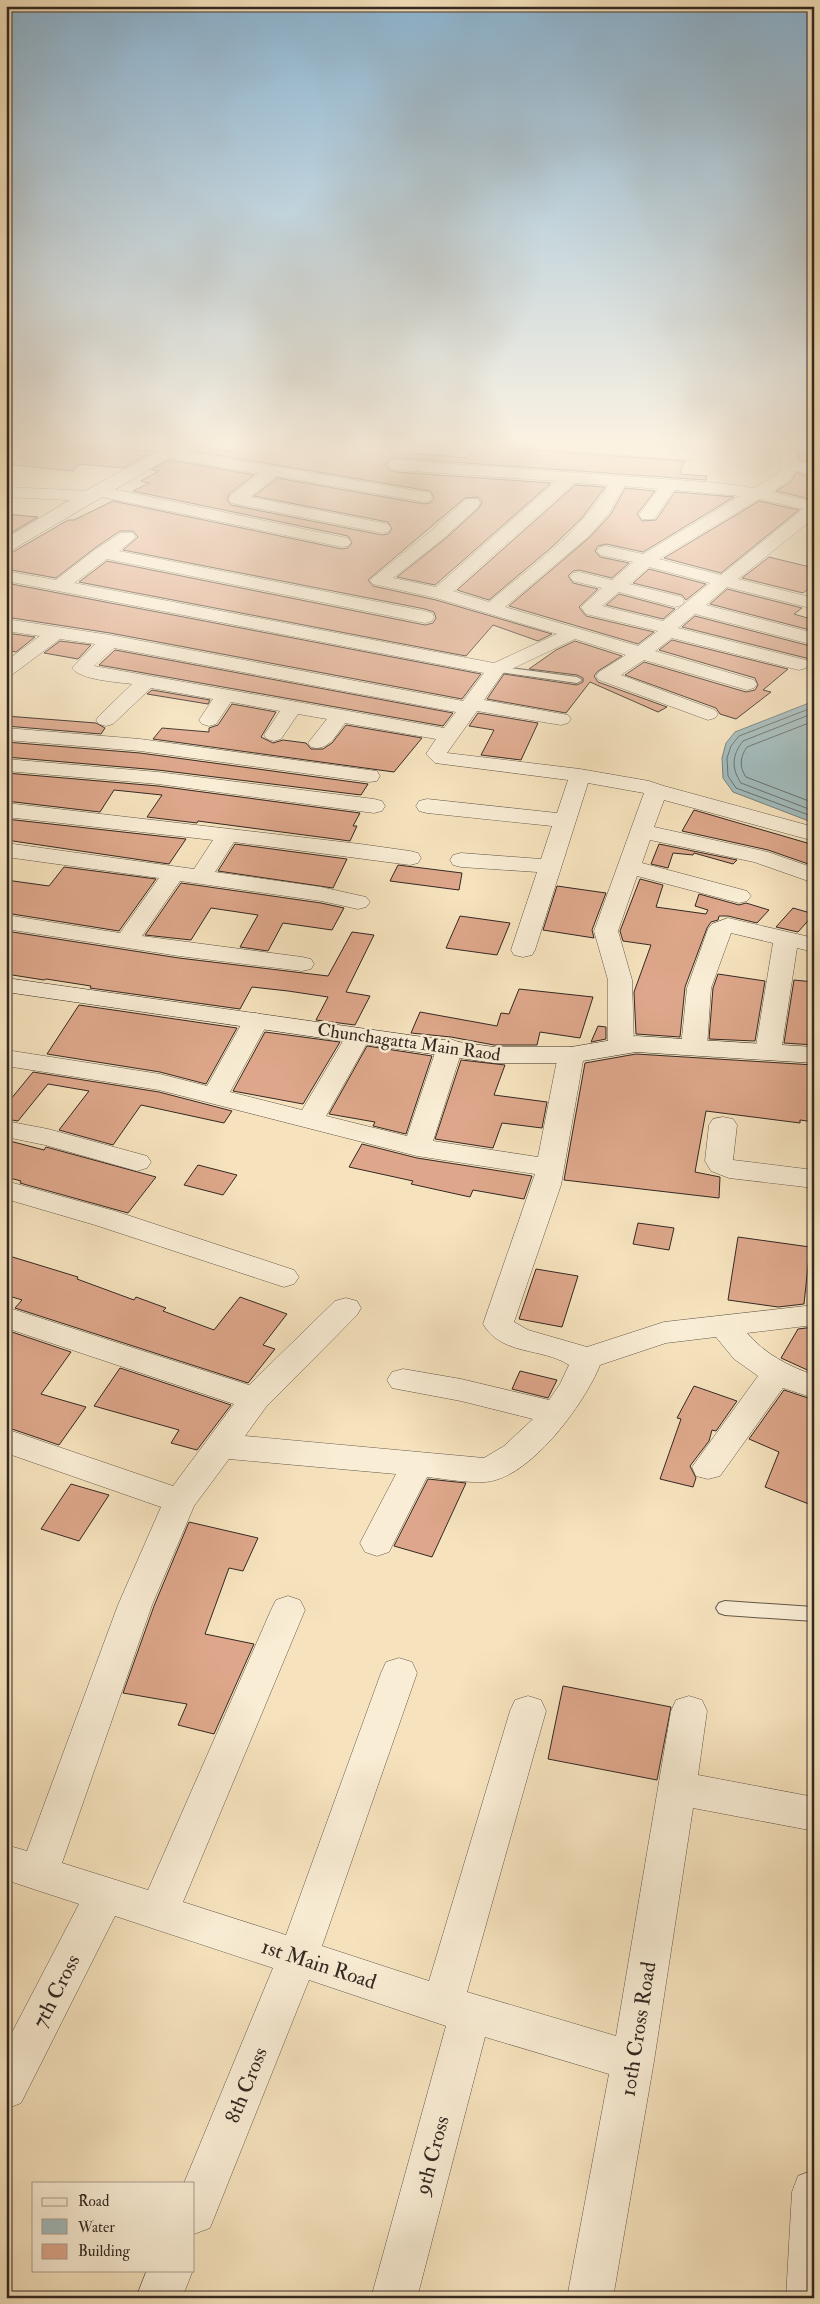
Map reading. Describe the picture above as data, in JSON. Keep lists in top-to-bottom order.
{
  "streets": {
    "street": [
      "Chunchagatta Main Raod",
      "1st Main Road",
      "7th Cross",
      "10th Cross Road",
      "8th Cross",
      "9th Cross"
    ]
  },
  "crossings": [
    ["1st Main Road", "7th Cross"],
    ["1st Main Road", "10th Cross Road"],
    ["1st Main Road", "8th Cross"],
    ["1st Main Road", "9th Cross"]
  ],
  "legend": ["Road", "Water", "Building"]
}
